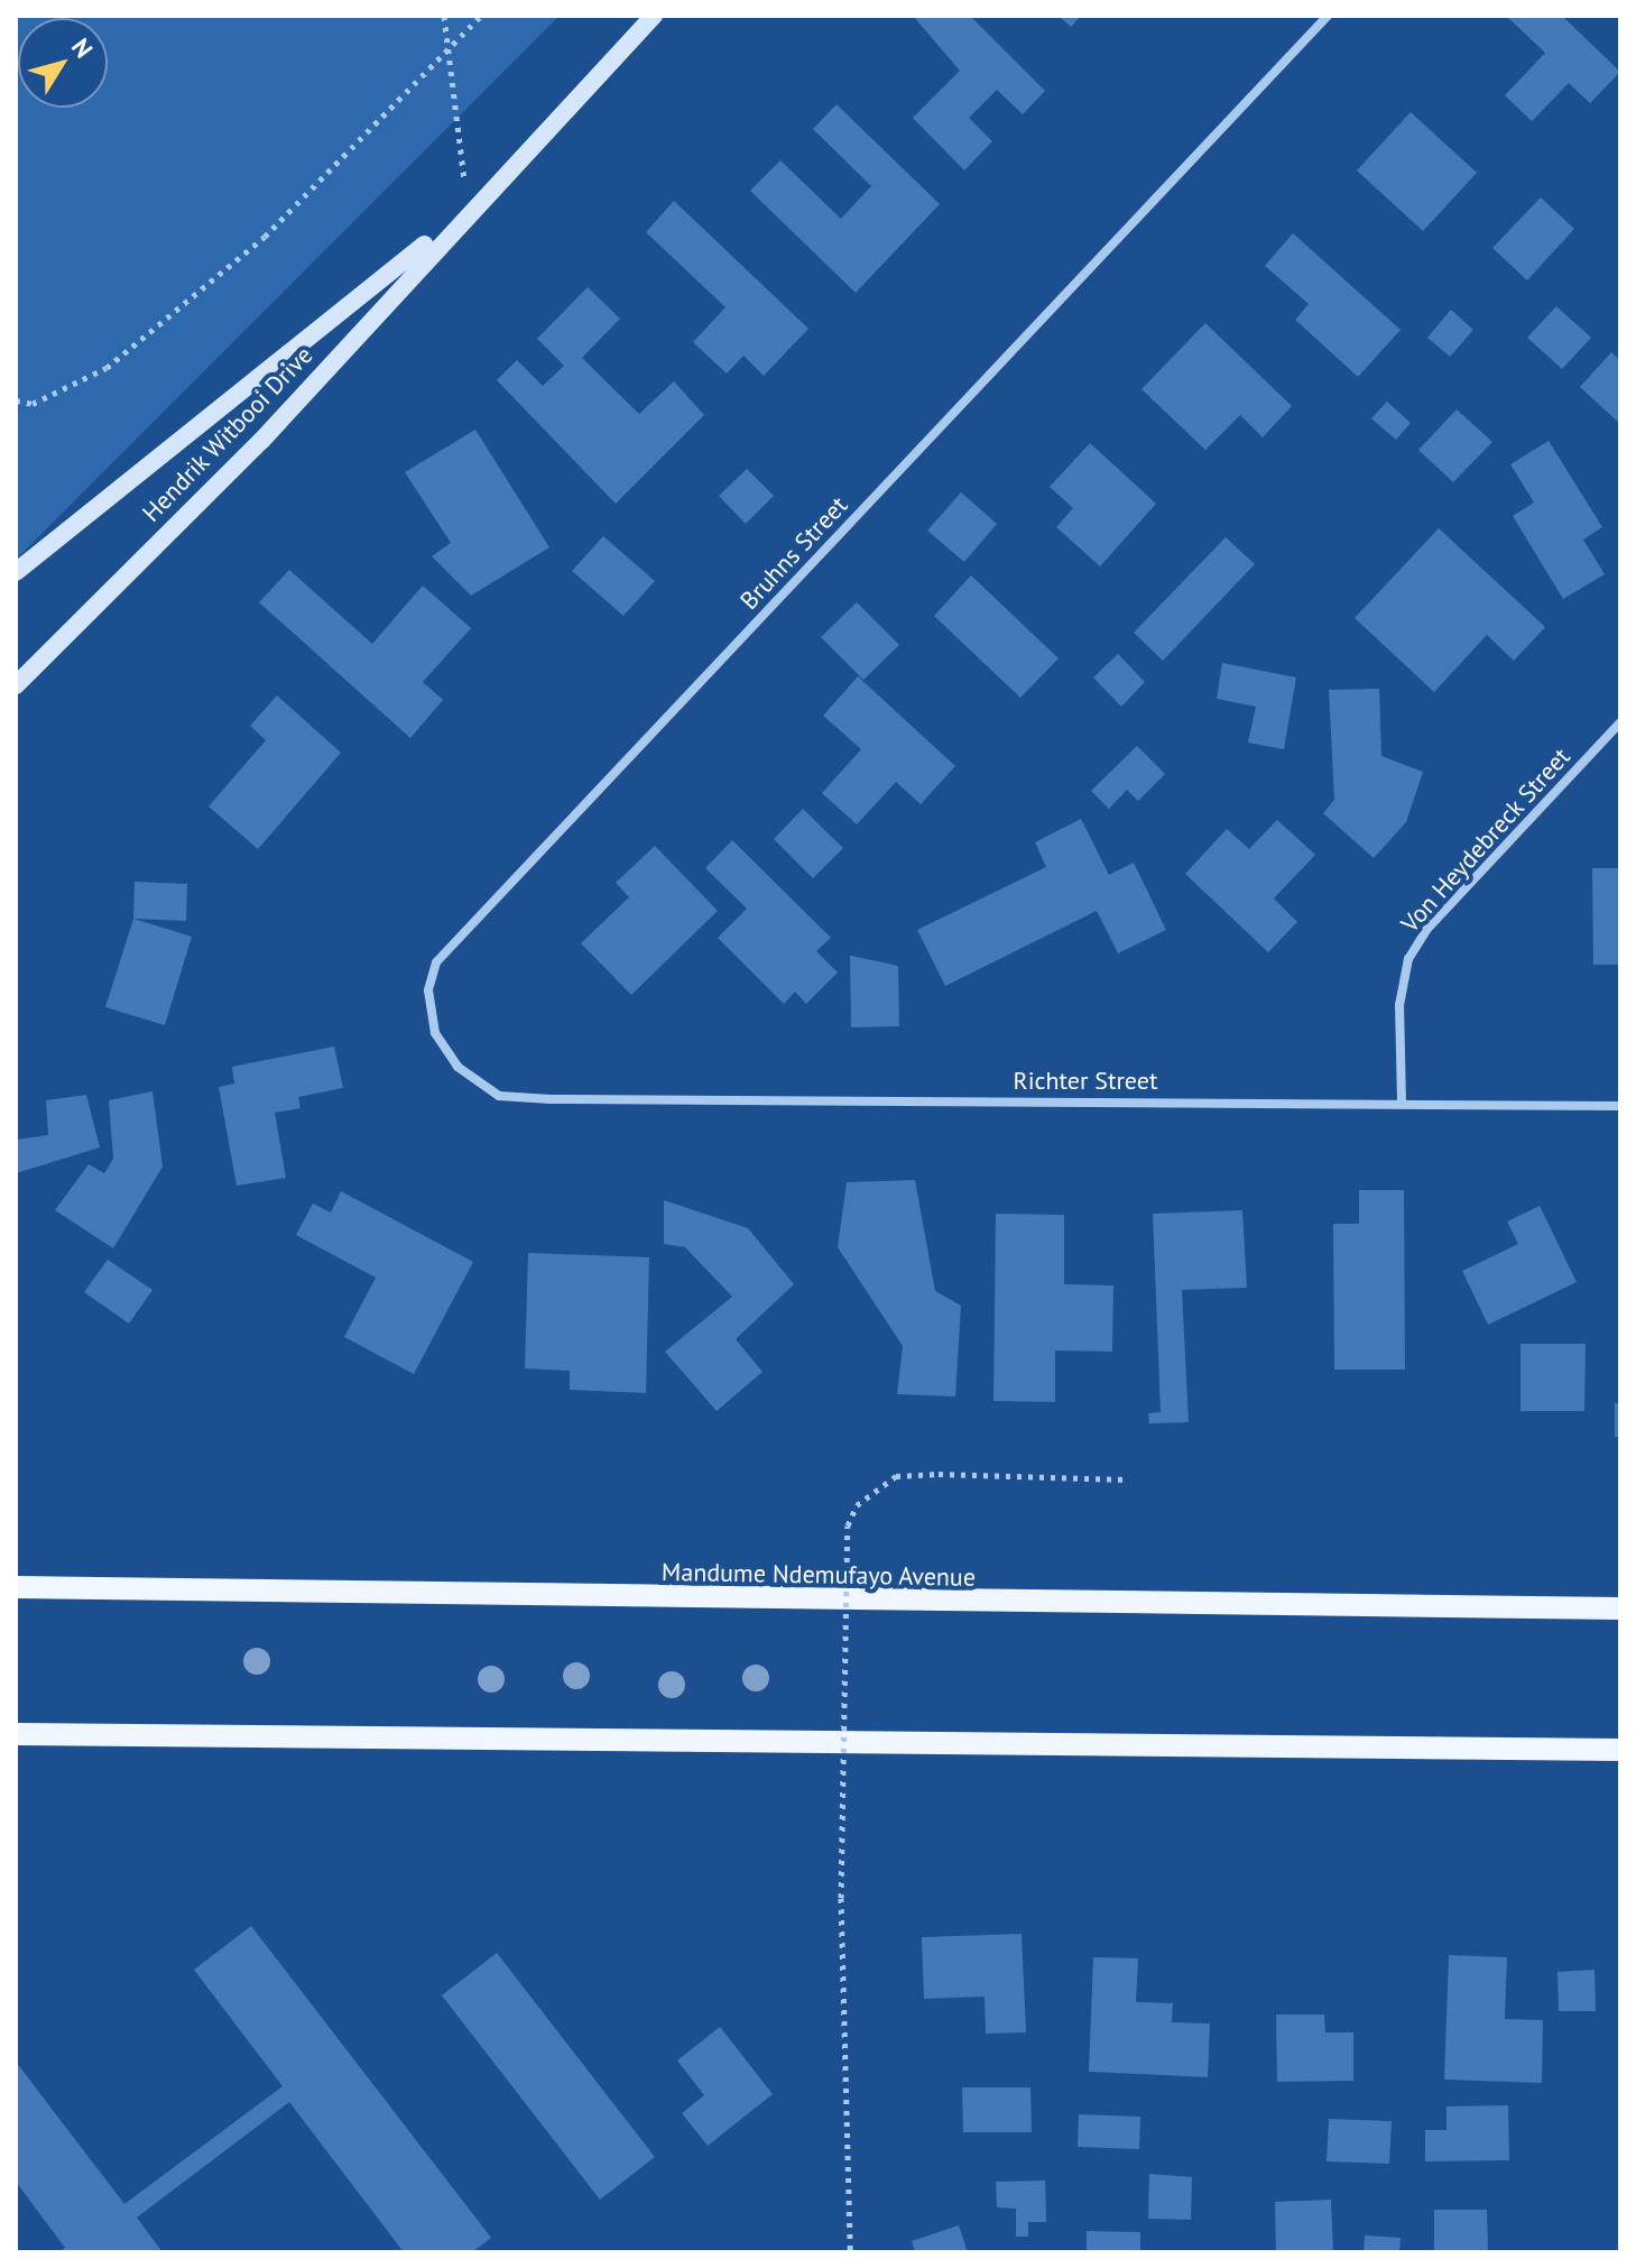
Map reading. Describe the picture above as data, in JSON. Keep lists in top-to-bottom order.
{
  "streets": {
    "main road": ["Hendrik Witbooi Drive", "Mandume Ndemufayo Avenue"],
    "street": ["Bruhns Street", "Von Heydebreck Street", "Richter Street"]
  },
  "crossings": [
    ["Bruhns Street", "Richter Street"],
    ["Von Heydebreck Street", "Richter Street"]
  ],
  "north": "top right"
}
